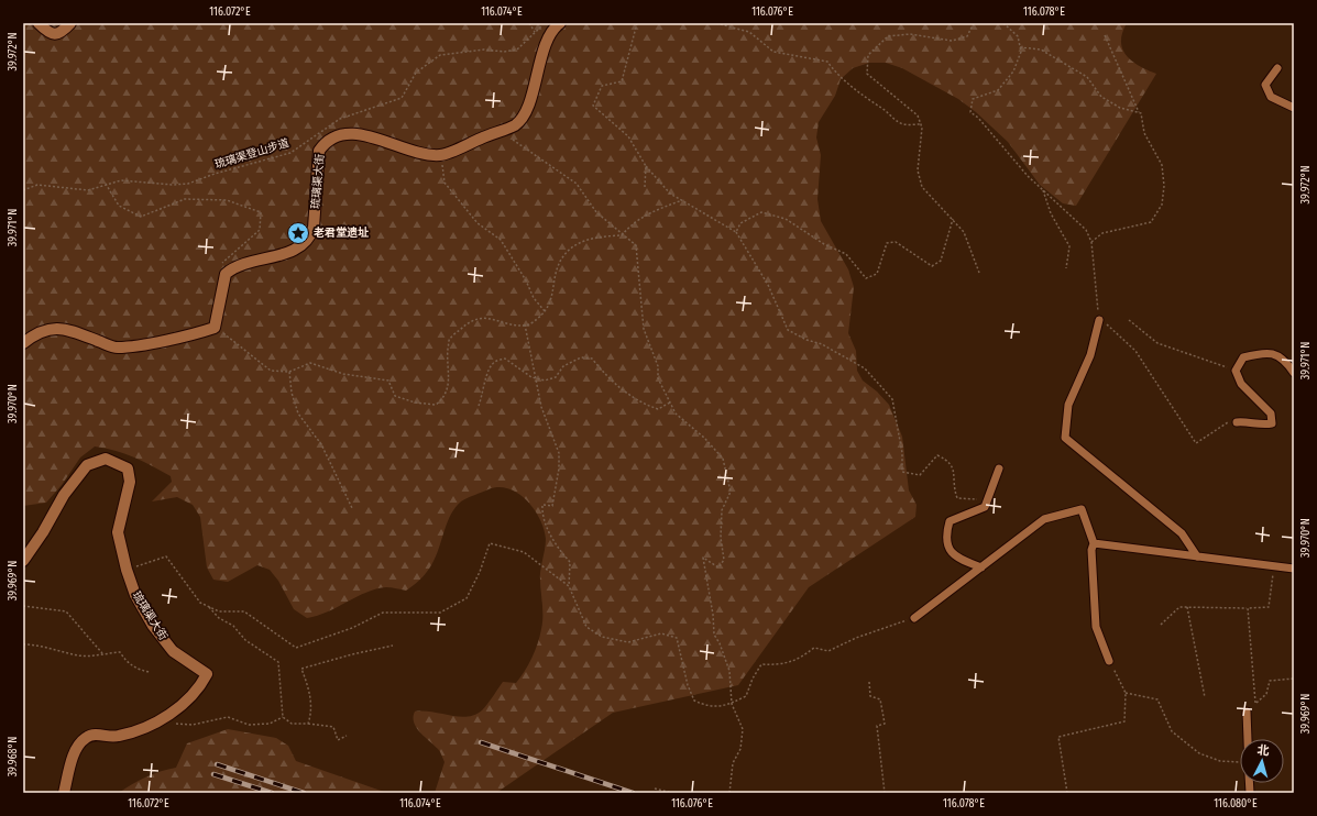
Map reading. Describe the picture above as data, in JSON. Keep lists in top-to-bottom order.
{
  "streets": {
    "street": ["琉璃渠大街"],
    "path": ["琉璃渠登山步道"]
  },
  "places": {
    "place": ["老君堂遗址"]
  },
  "north": "top",
  "coordinates": [
    "116.072°E",
    "116.074°E",
    "116.076°E",
    "116.078°E",
    "39.972°N",
    "39.971°N",
    "39.970°N",
    "39.969°N",
    "39.968°N",
    "116.080°E"
  ]
}
